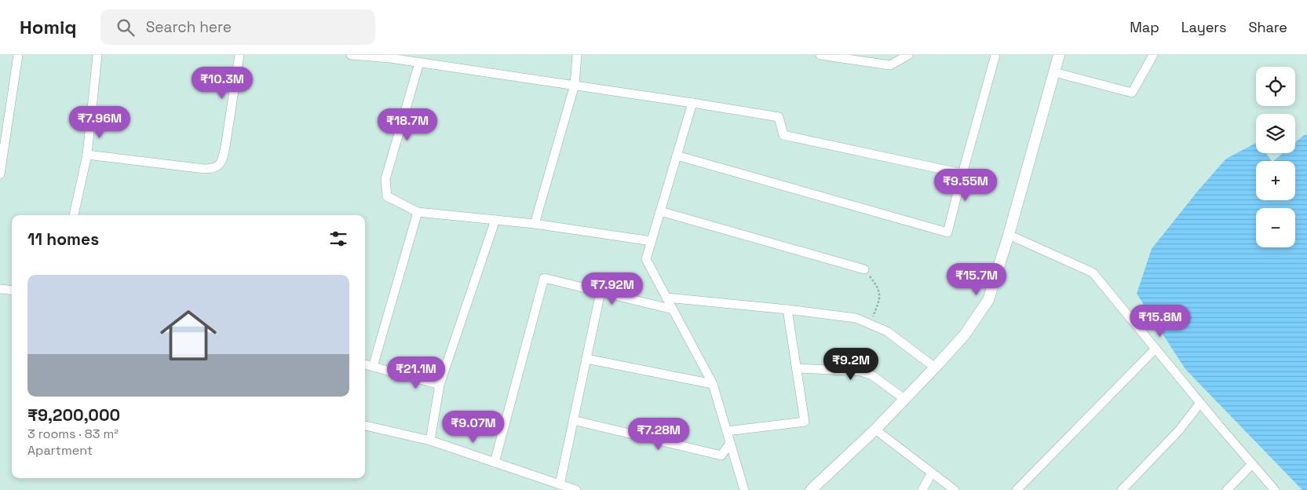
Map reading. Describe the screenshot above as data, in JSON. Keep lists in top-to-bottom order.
{
  "page": {
    "header": "Homiq",
    "search": "Search here",
    "nav": ["Map", "Layers", "Share"],
    "map_buttons": ["+", "−"],
    "price": [
      "₹10.3M",
      "₹7.96M",
      "₹18.7M",
      "₹9.55M",
      "₹15.7M",
      "₹7.92M",
      "₹15.8M",
      "₹9.2M",
      "₹21.1M",
      "₹9.07M",
      "₹7.28M"
    ],
    "heading": "11 homes",
    "list": [
      {
        "name": "₹9,200,000",
        "note": "3 rooms · 83 m² · Apartment"
      }
    ]
  }
}
